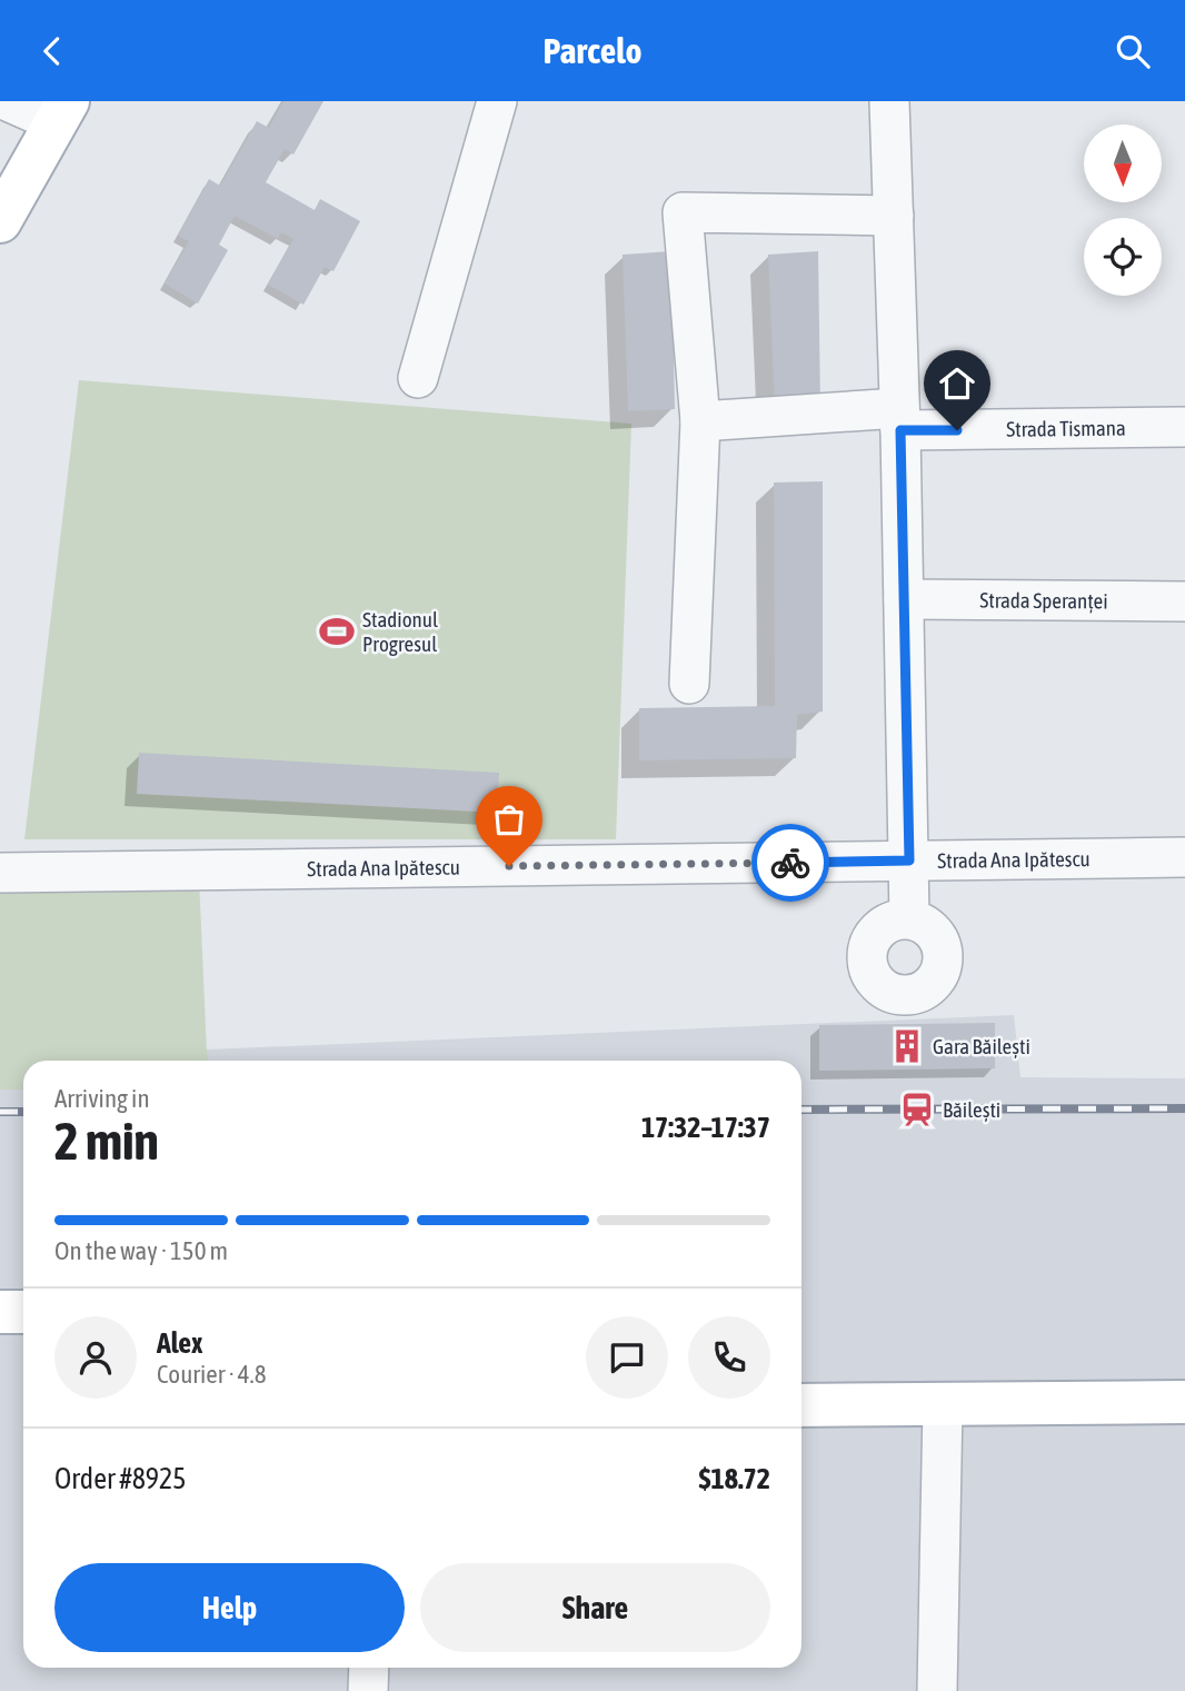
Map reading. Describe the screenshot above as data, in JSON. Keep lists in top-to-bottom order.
{
  "streets": {
    "street": ["Strada Tismana", "Strada Speranței", "Strada Ana Ipătescu"]
  },
  "places": {
    "sports": ["Stadionul Progresul"],
    "building": ["Gara Băilești"],
    "station": ["Băilești"]
  },
  "north": "bottom",
  "page": {
    "header": "Parcelo",
    "heading": ["2 min", "Arriving in", "17:32–17:37"],
    "panel": [
      "Alex",
      "Courier · 4.8",
      "Order #8925",
      "$18.72"
    ],
    "bar": "On the way · 150 m",
    "buttons": ["Help", "Share"]
  }
}
